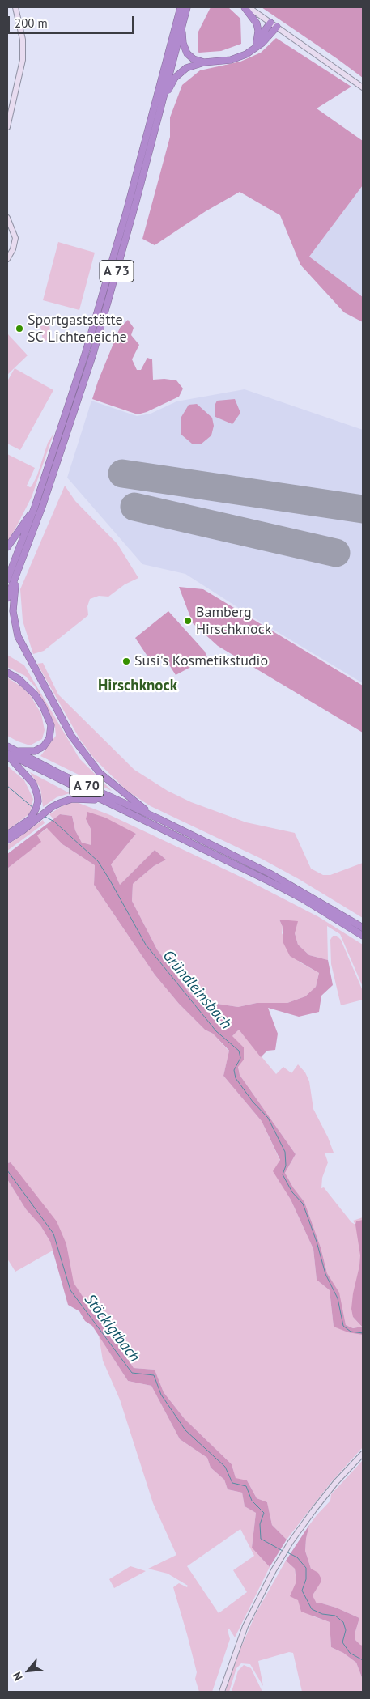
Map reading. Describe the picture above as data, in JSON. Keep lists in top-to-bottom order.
{
  "streets": {
    "highway": ["A 73", "A 70"]
  },
  "districts": ["Hirschknock"],
  "water": ["Gründleinsbach", "Stöckigtbach"],
  "places": ["Sportgaststätte SC Lichteneiche", "Bamberg Hirschknock", "Susi's Kosmetikstudio"],
  "scale_bar": "200 m",
  "north": "bottom left"
}
